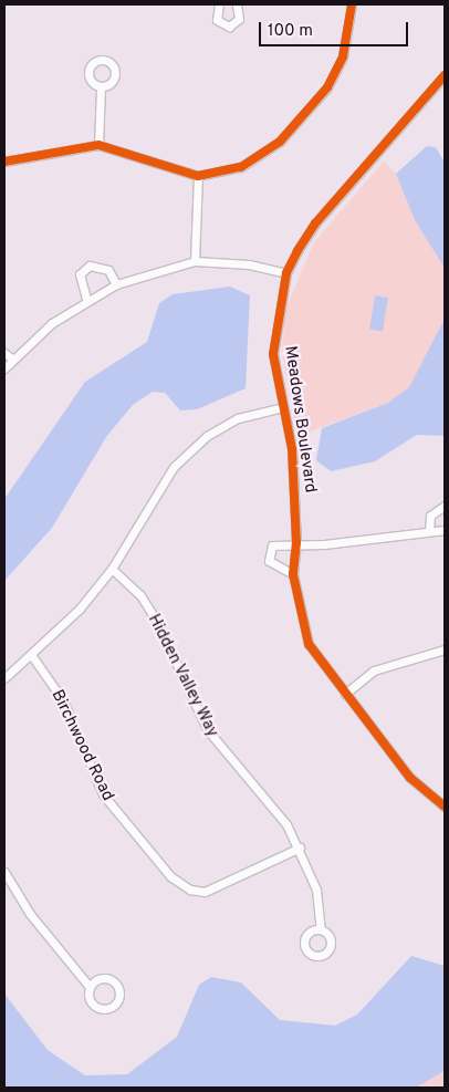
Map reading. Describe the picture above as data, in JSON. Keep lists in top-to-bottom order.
{
  "streets": {
    "street": ["Meadows Boulevard", "Hidden Valley Way", "Birchwood Road"]
  },
  "crossings": [
    ["Hidden Valley Way", "Birchwood Road"]
  ],
  "scale_bar": "100 m"
}
